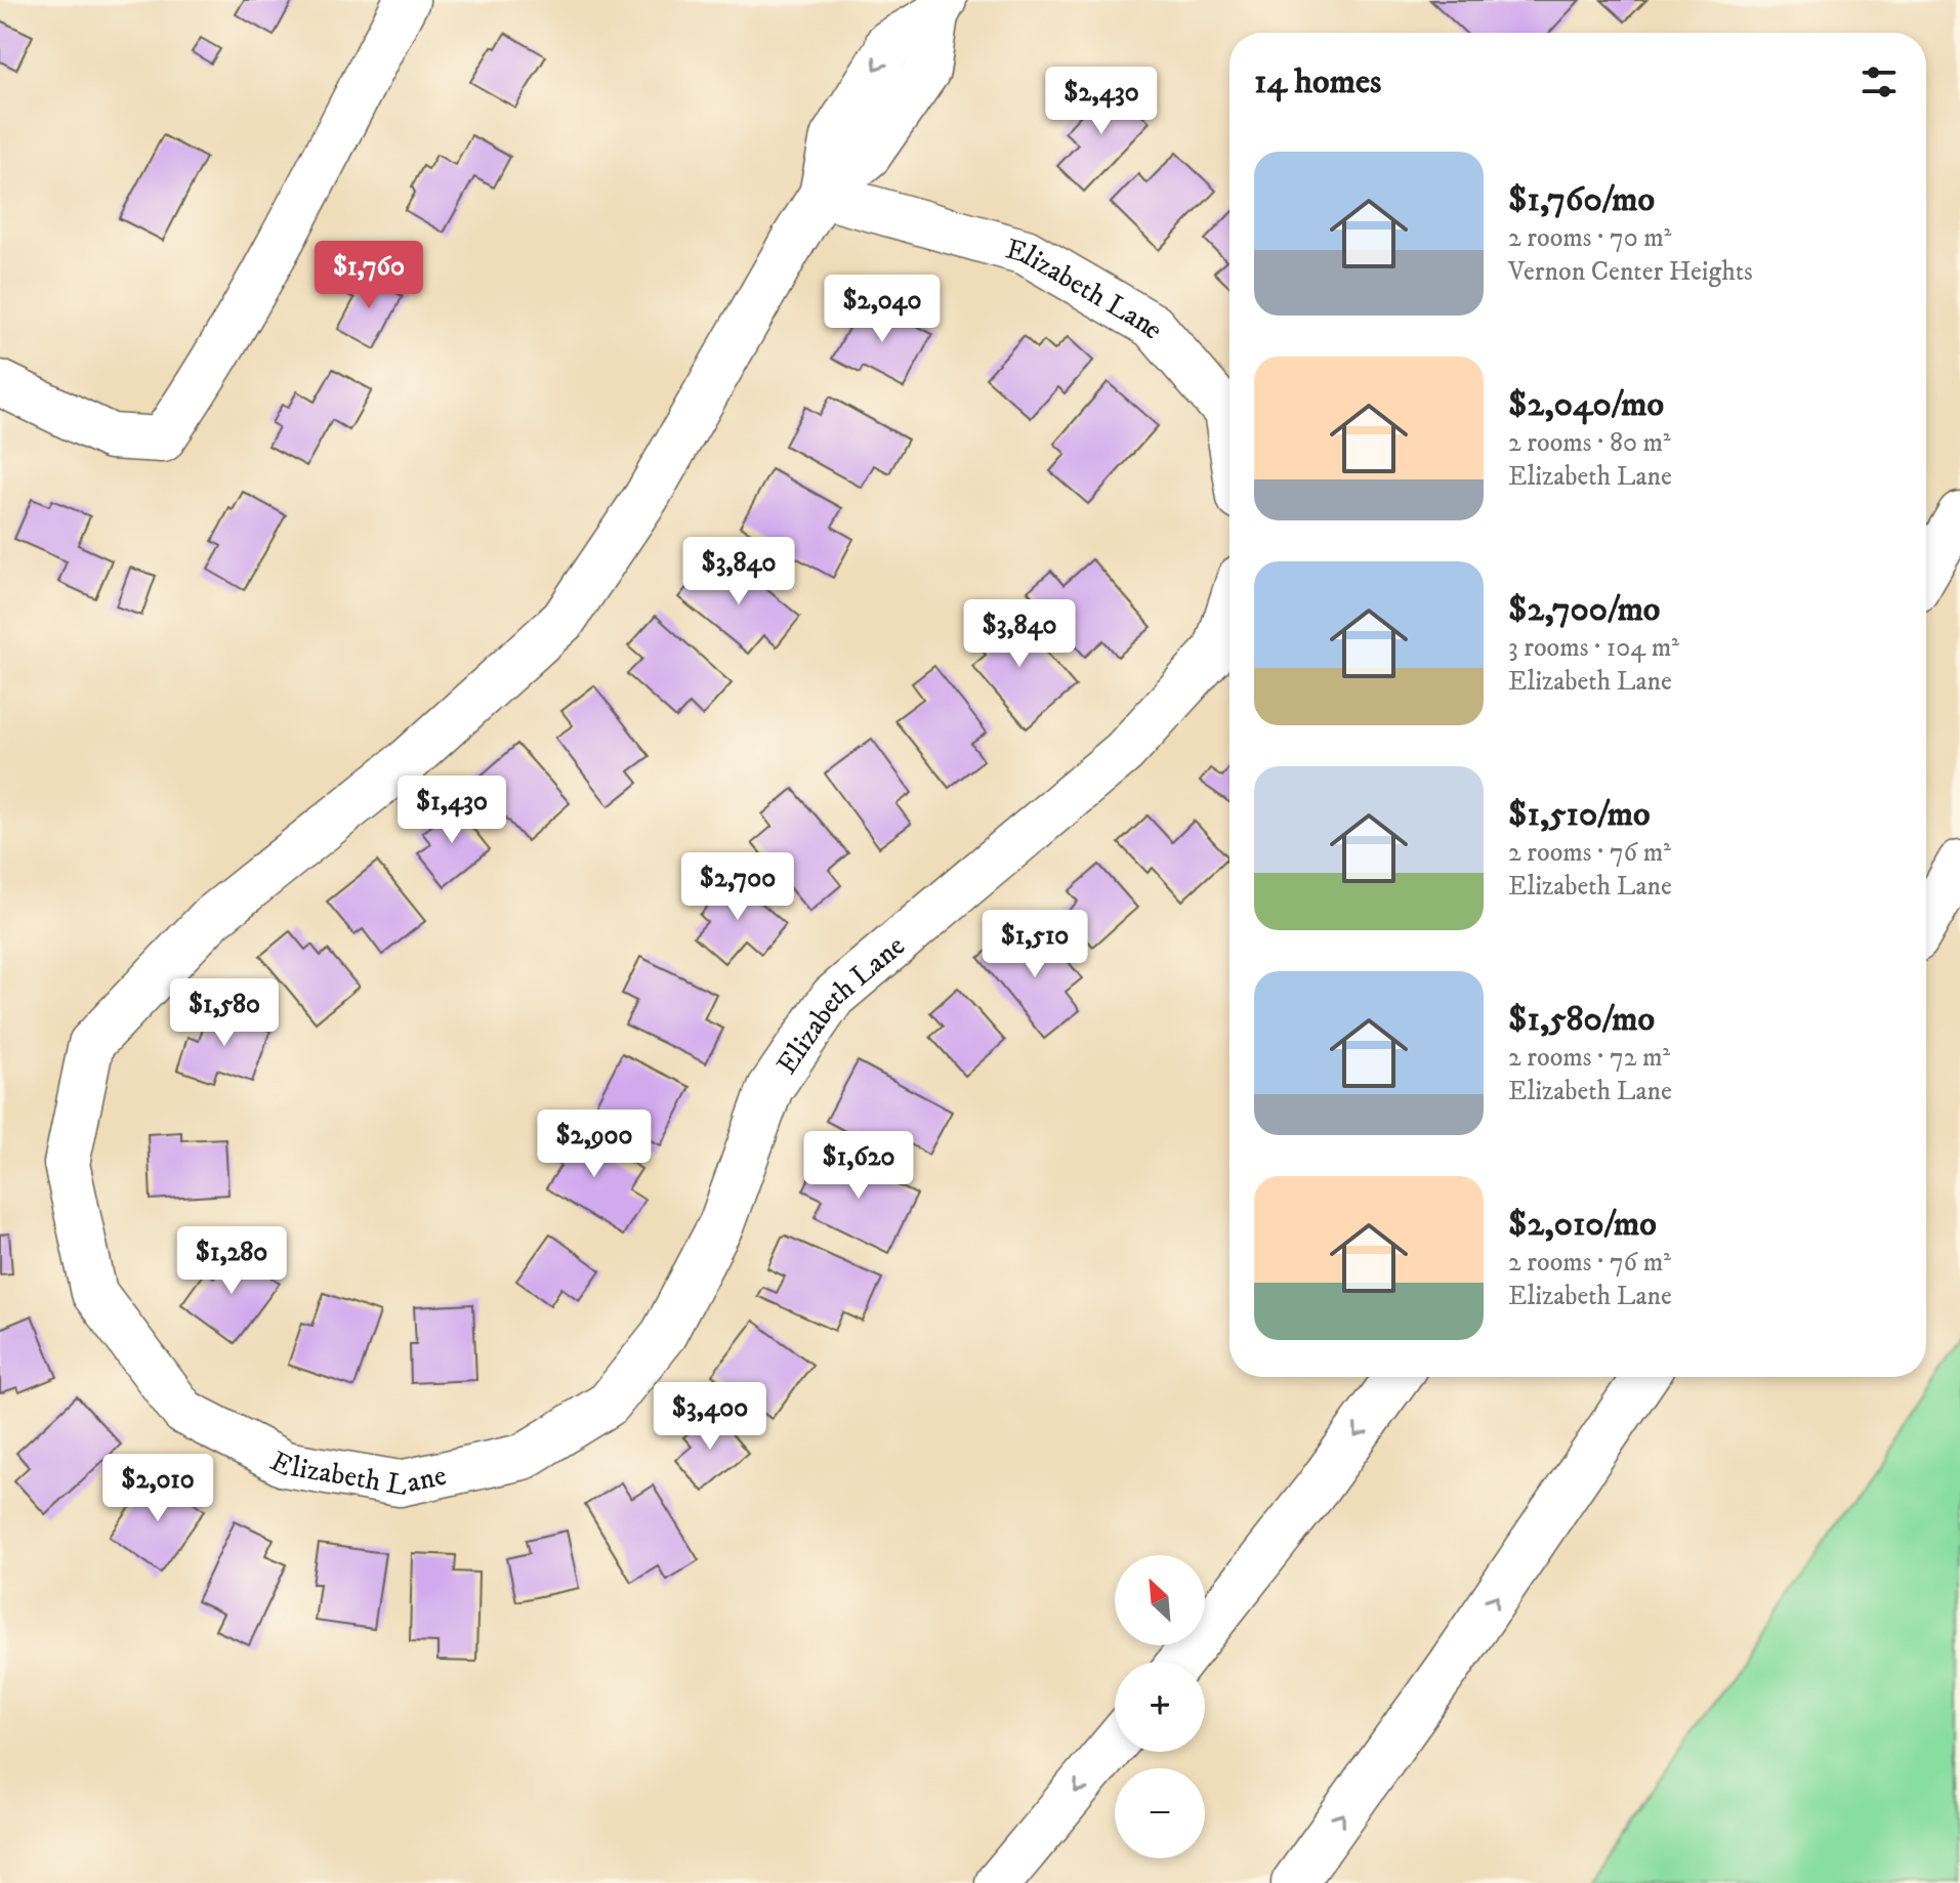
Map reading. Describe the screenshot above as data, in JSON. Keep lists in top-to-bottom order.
{
  "streets": {
    "main road": ["Elizabeth Lane"]
  },
  "north": "top left",
  "page": {
    "heading": "14 homes",
    "price": [
      "$2,430",
      "$1,760",
      "$2,040",
      "$3,840",
      "$3,840",
      "$1,430",
      "$2,700",
      "$1,510",
      "$1,580",
      "$2,900",
      "$1,620",
      "$1,280",
      "$3,400",
      "$2,010"
    ],
    "list": [
      {
        "name": "$1,760/mo",
        "note": "2 rooms · 70 m² · Vernon Center Heights"
      },
      {
        "name": "$2,040/mo",
        "note": "2 rooms · 80 m² · Elizabeth Lane"
      },
      {
        "name": "$2,700/mo",
        "note": "3 rooms · 104 m² · Elizabeth Lane"
      },
      {
        "name": "$1,510/mo",
        "note": "2 rooms · 76 m² · Elizabeth Lane"
      },
      {
        "name": "$1,580/mo",
        "note": "2 rooms · 72 m² · Elizabeth Lane"
      },
      {
        "name": "$2,010/mo",
        "note": "2 rooms · 76 m² · Elizabeth Lane"
      }
    ],
    "map_buttons": ["+", "−"]
  }
}
